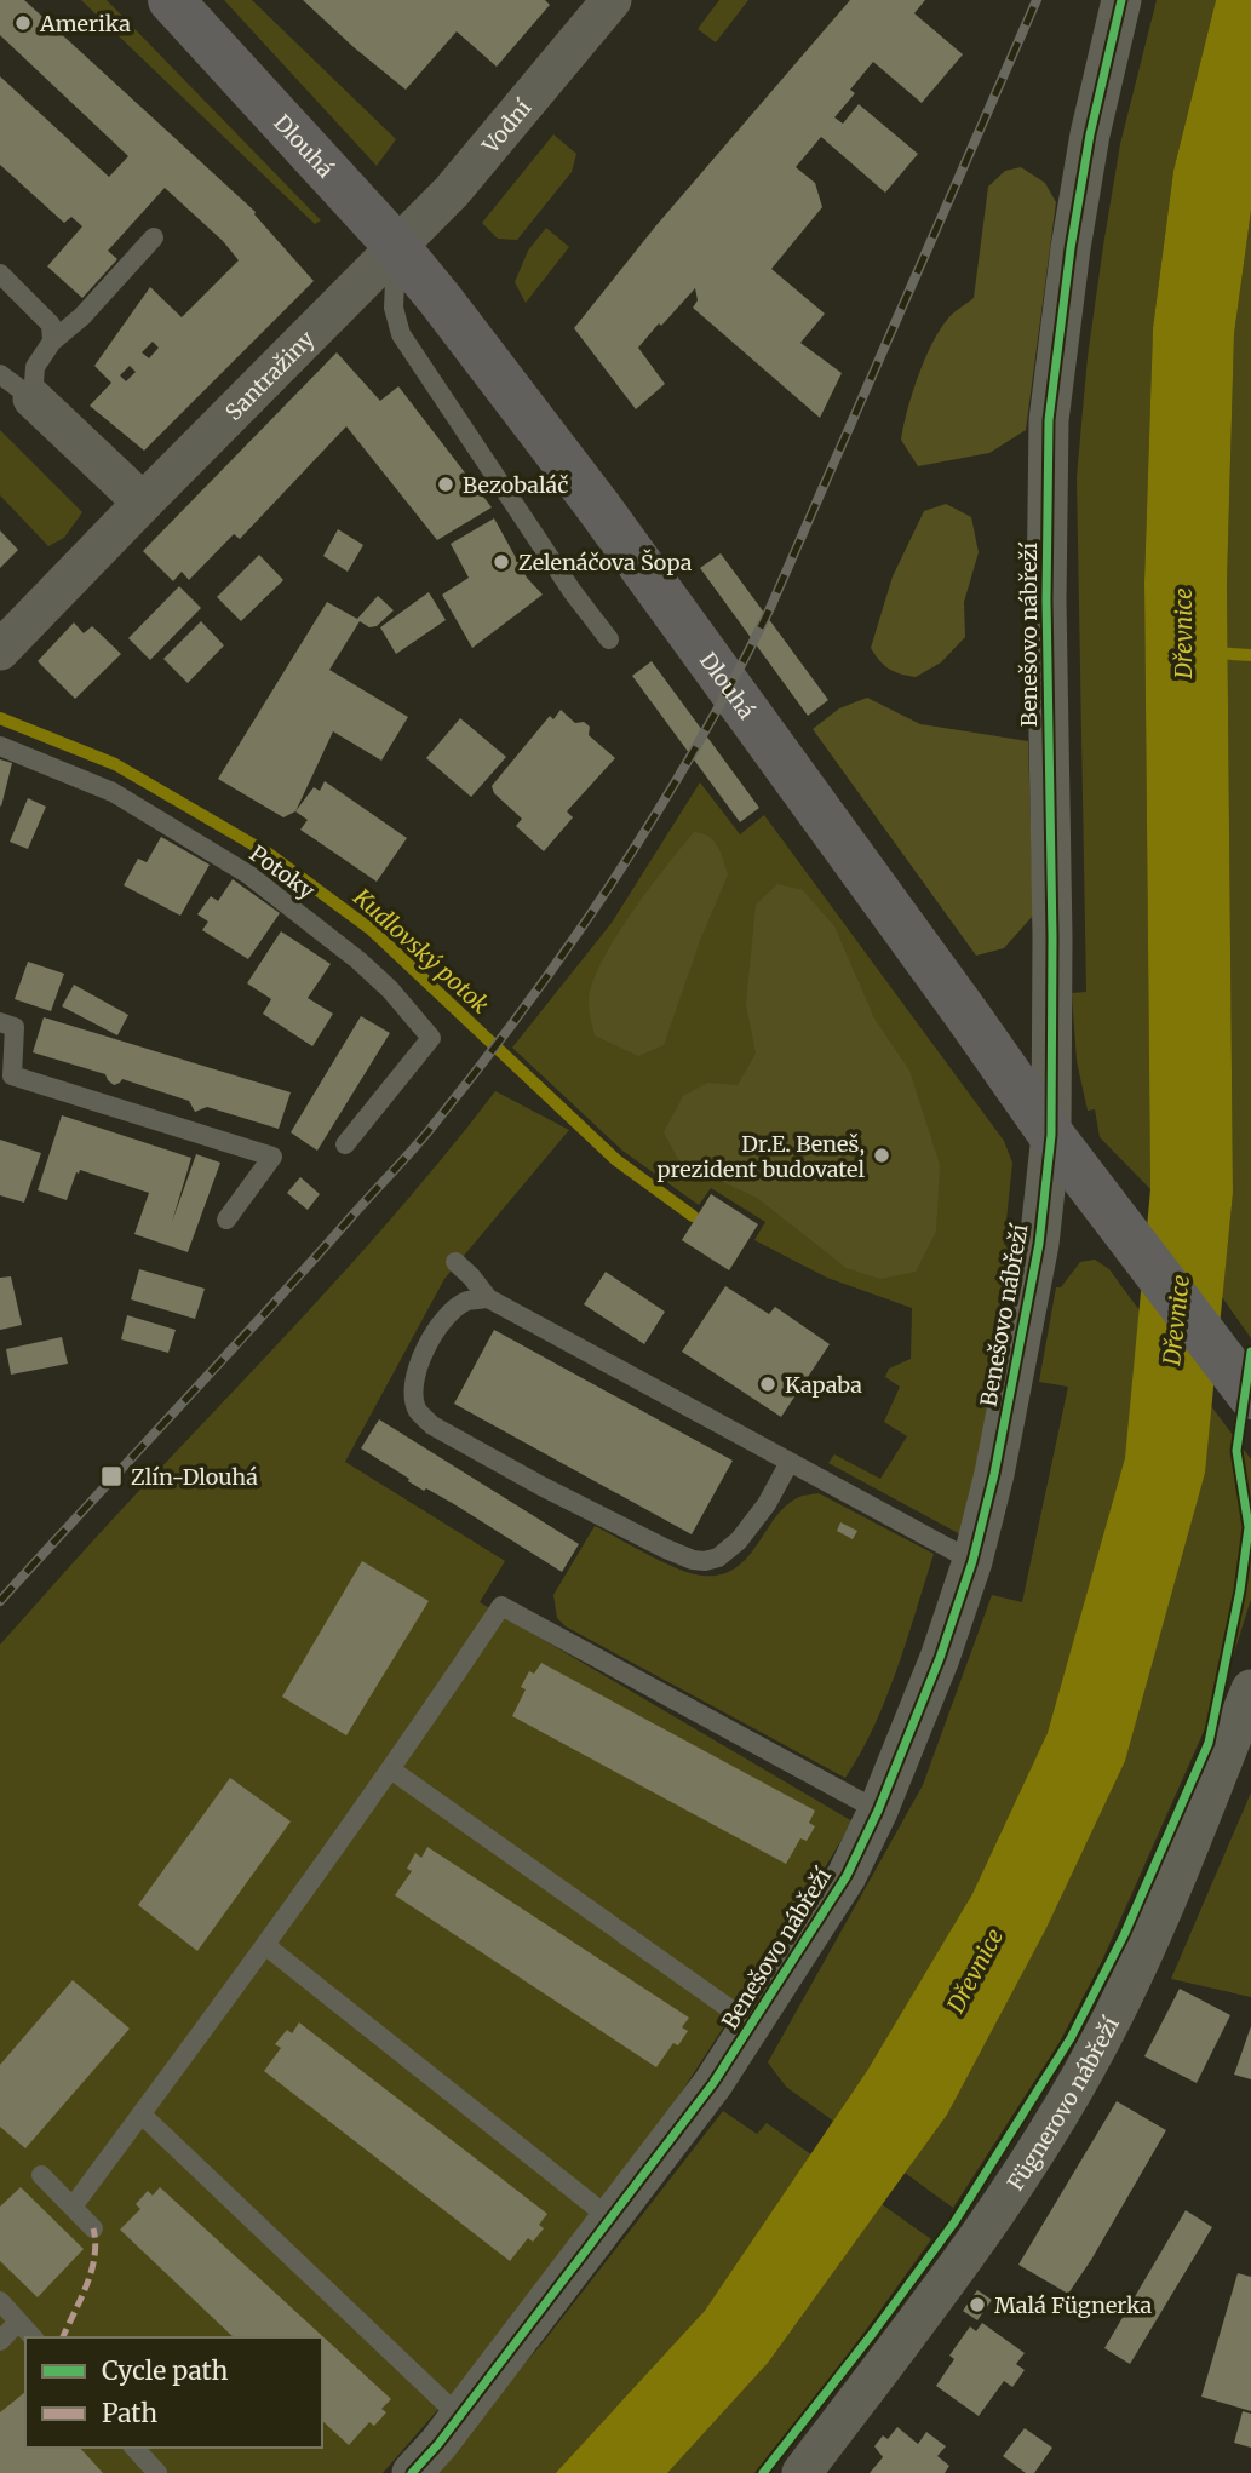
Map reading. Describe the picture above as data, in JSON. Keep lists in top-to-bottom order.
{
  "streets": {
    "main road": ["Dlouhá"],
    "street": [
      "Vodní",
      "Santražiny",
      "Benešovo nábřeží",
      "Fügnerovo nábřeží"
    ],
    "lane": ["Potoky"]
  },
  "crossings": [
    ["Vodní", "Dlouhá"],
    ["Vodní", "Santražiny"],
    ["Dlouhá", "Santražiny"],
    ["Dlouhá", "Benešovo nábřeží"]
  ],
  "water": ["Dřevnice", "Kudlovský potok"],
  "places": {
    "other": [
      "Amerika",
      "Bezobaláč",
      "Zelenáčova Šopa",
      "Dr.E. Beneš, prezident budovatel",
      "Kapaba",
      "Malá Fügnerka"
    ],
    "transit": ["Zlín-Dlouhá"]
  },
  "legend": ["Cycle path", "Path"]
}
